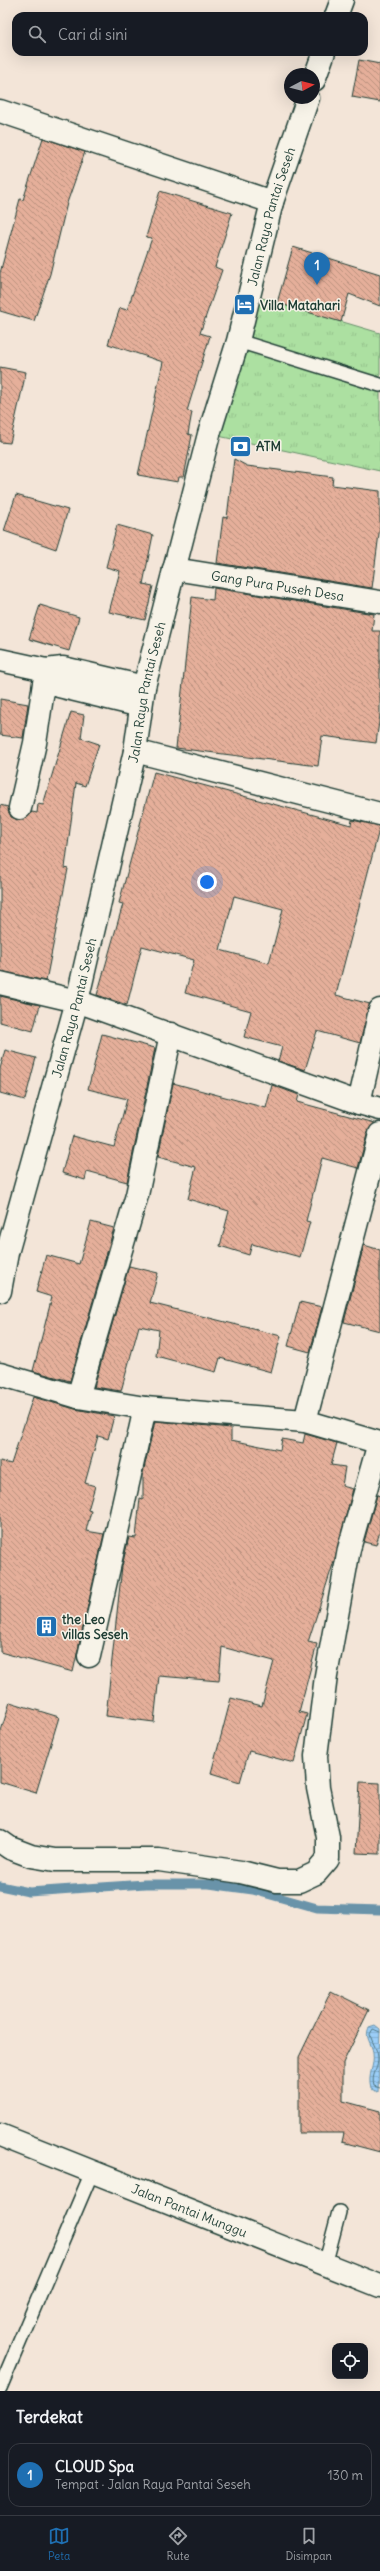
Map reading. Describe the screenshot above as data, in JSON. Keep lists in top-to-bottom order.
{
  "streets": {
    "street": ["Jalan Raya Pantai Seseh", "Gang Pura Puseh Desa", "Jalan Pantai Munggu"]
  },
  "crossings": [
    ["Jalan Raya Pantai Seseh", "Gang Pura Puseh Desa"]
  ],
  "places": {
    "hotel": ["Villa Matahari"],
    "bank": ["ATM"],
    "building": ["the Leo villas Seseh"]
  },
  "north": "right",
  "page": {
    "search": "Cari di sini",
    "pins": "1",
    "heading": "Terdekat",
    "list": [
      {
        "mark": "1",
        "name": "CLOUD Spa",
        "note": "Tempat · Jalan Raya Pantai Seseh",
        "value": "130 m"
      }
    ],
    "nav": ["Peta", "Rute", "Disimpan"]
  }
}
